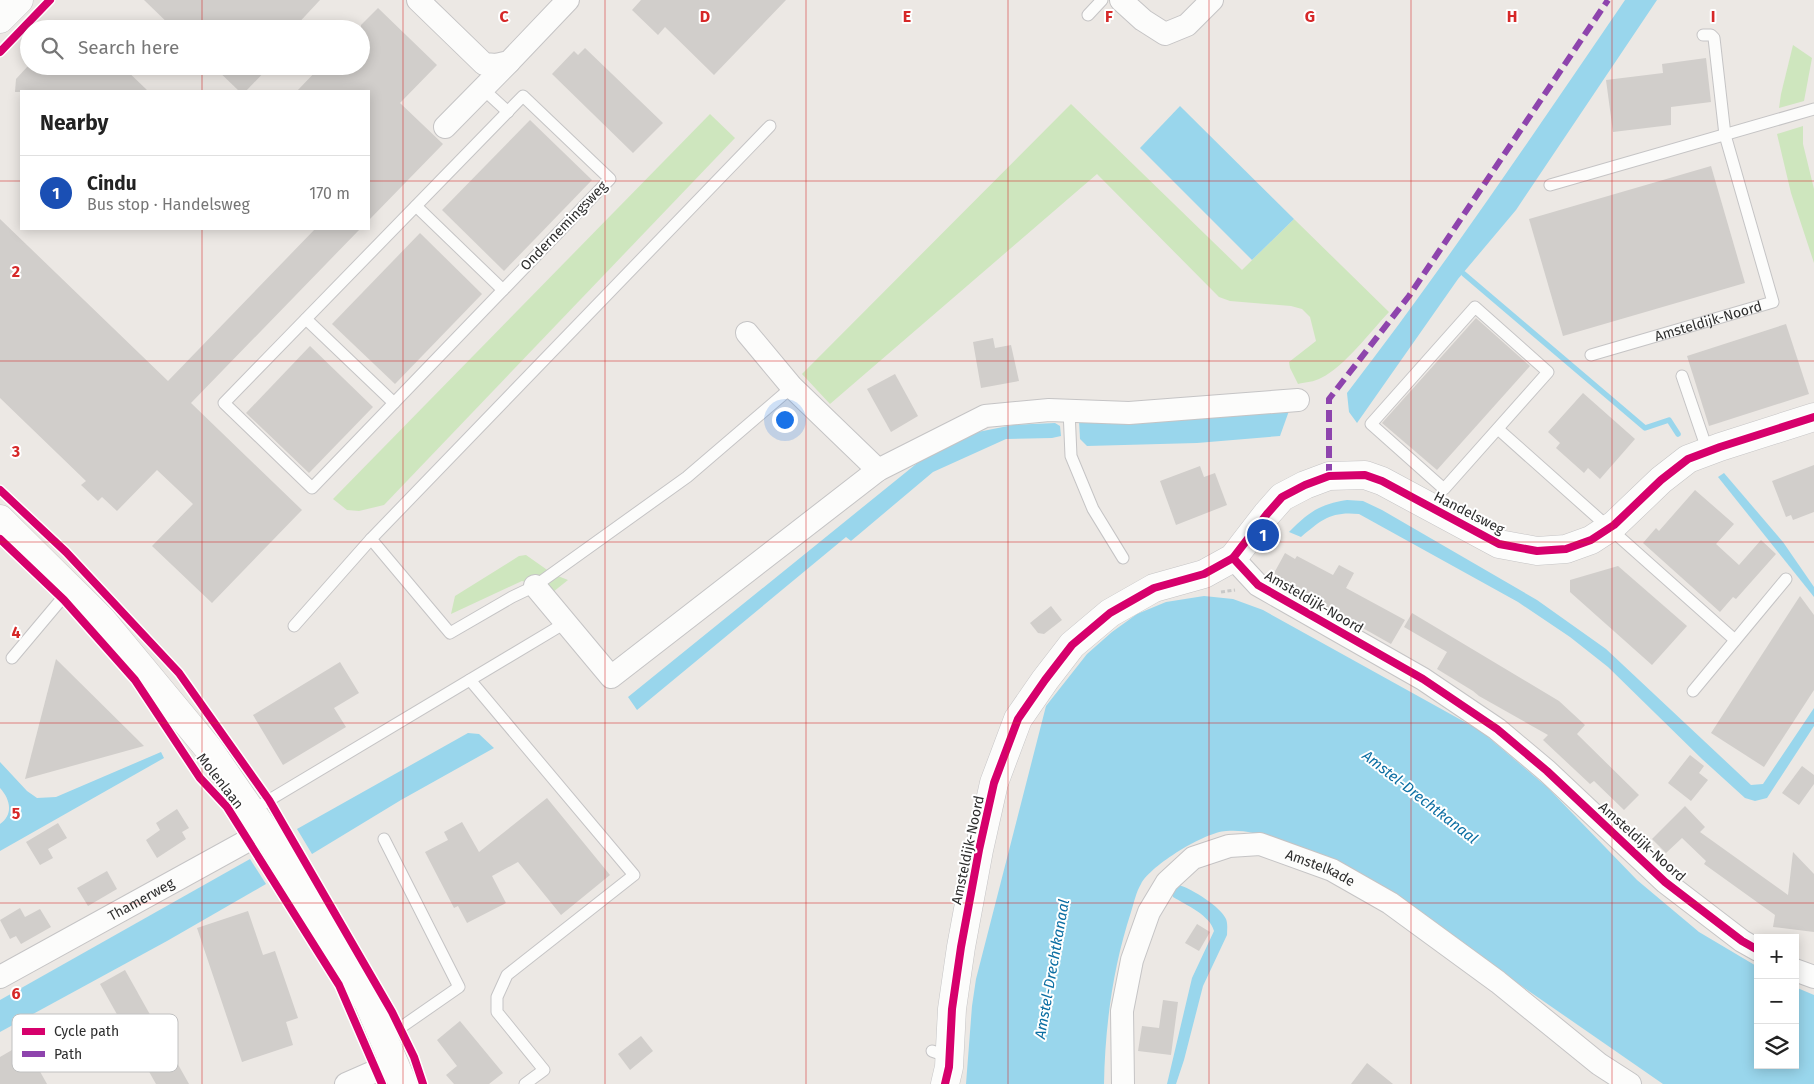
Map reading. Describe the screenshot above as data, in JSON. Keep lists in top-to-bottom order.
{
  "streets": {
    "street": [
      "Amsteldijk-Noord",
      "Handelsweg",
      "Molenlaan",
      "Amstelkade",
      "Thamerweg"
    ],
    "lane": ["Ondernemingsweg"]
  },
  "crossings": [
    ["Amsteldijk-Noord", "Handelsweg"],
    ["Molenlaan", "Thamerweg"]
  ],
  "water": ["Amstel-Drechtkanaal"],
  "legend": ["Cycle path", "Path"],
  "page": {
    "search": "Search here",
    "heading": "Nearby",
    "list": [
      {
        "mark": "1",
        "name": "Cindu",
        "note": "Bus stop · Handelsweg",
        "value": "170 m"
      }
    ],
    "pins": "1",
    "map_buttons": ["+", "−"]
  },
  "grid": {
    "columns": [
      "C",
      "D",
      "E",
      "F",
      "G",
      "H",
      "I"
    ],
    "rows": [
      "2",
      "3",
      "4",
      "5",
      "6"
    ]
  }
}
